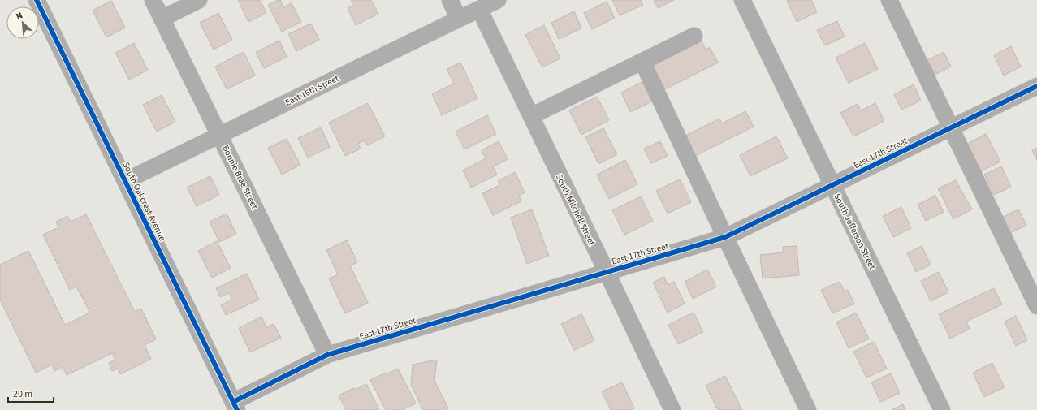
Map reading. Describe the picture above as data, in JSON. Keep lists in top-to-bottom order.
{
  "streets": {
    "street": [
      "East 16th Street",
      "East 17th Street",
      "Bonnie Brae Street",
      "South Oakcrest Avenue",
      "South Mitchell Street",
      "South Jefferson Street"
    ]
  },
  "crossings": [
    ["East 16th Street", "Bonnie Brae Street"],
    ["East 16th Street", "South Oakcrest Avenue"],
    ["East 16th Street", "South Mitchell Street"],
    ["East 17th Street", "Bonnie Brae Street"],
    ["East 17th Street", "South Oakcrest Avenue"],
    ["East 17th Street", "South Mitchell Street"],
    ["East 17th Street", "South Jefferson Street"]
  ],
  "scale_bar": "20 m",
  "north": "top left"
}
